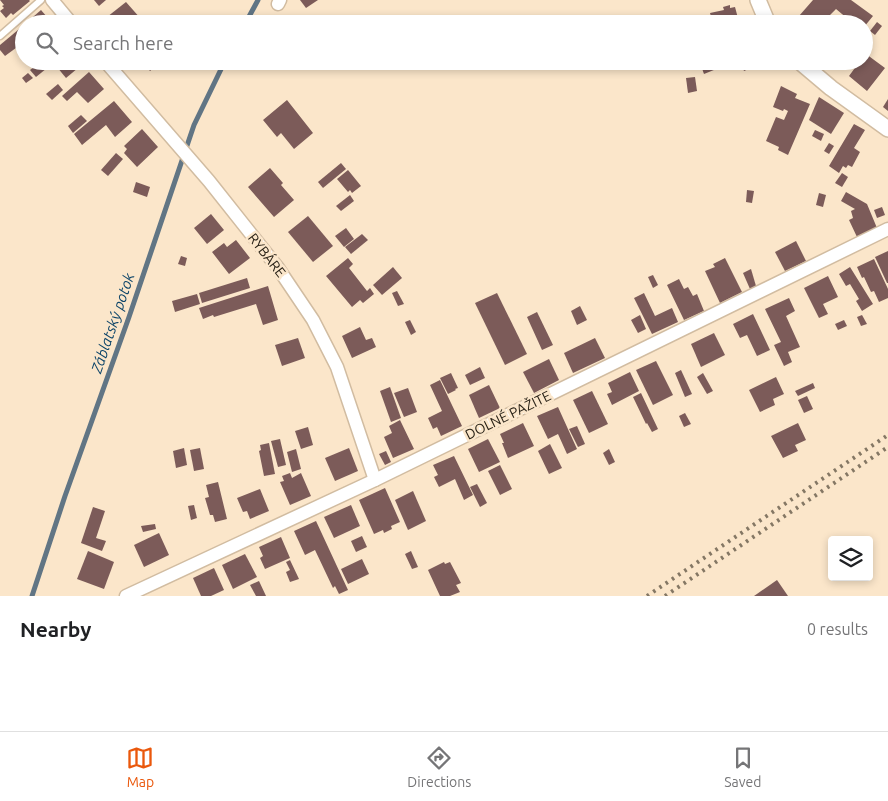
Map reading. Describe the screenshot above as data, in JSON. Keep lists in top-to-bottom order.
{
  "streets": {
    "street": ["RYBÁRE", "DOLNÉ PAŽITE"]
  },
  "crossings": [
    ["RYBÁRE", "DOLNÉ PAŽITE"]
  ],
  "water": ["Záblatský potok"],
  "page": {
    "search": "Search here",
    "heading": ["Nearby", "0 results"],
    "nav": ["Map", "Directions", "Saved"]
  }
}
